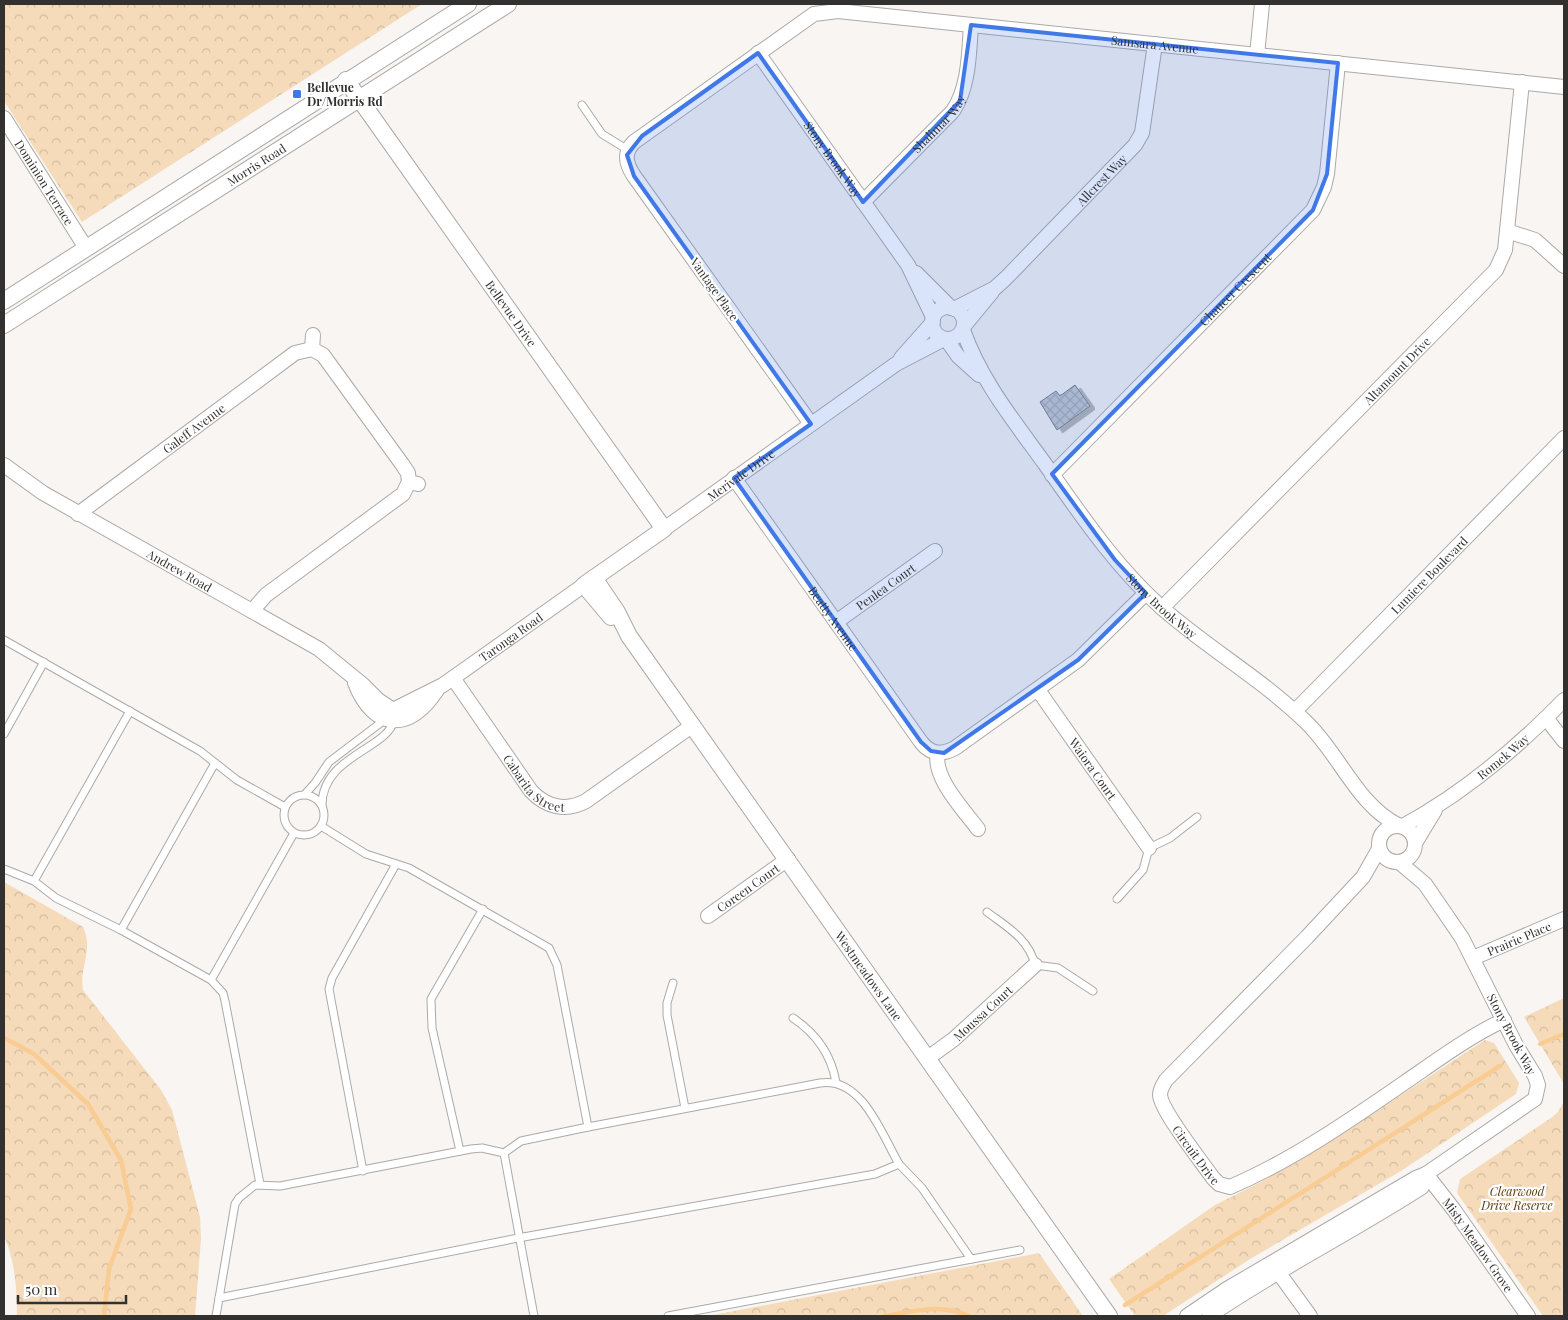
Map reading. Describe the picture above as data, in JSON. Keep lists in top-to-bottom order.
{
  "streets": {
    "street": [
      "Samsara Avenue",
      "Shalimar Way",
      "Stony Brook Way",
      "Morris Road",
      "Allcrest Way",
      "Dominion Terrace",
      "Vantage Place",
      "Chaucer Crescent",
      "Bellevue Drive",
      "Altamount Drive",
      "Galeff Avenue",
      "Merivale Drive",
      "Andrew Road",
      "Lumiere Boulevard",
      "Penlea Court",
      "Beatty Avenue",
      "Taronga Road",
      "Romek Way",
      "Waiora Court",
      "Cabarita Street",
      "Coreen Court",
      "Prairie Place",
      "Westmeadows Lane",
      "Moussa Court",
      "Circuit Drive",
      "Misty Meadow Grove"
    ]
  },
  "crossings": [
    ["Samsara Avenue", "Shalimar Way"],
    ["Samsara Avenue", "Stony Brook Way"],
    ["Samsara Avenue", "Allcrest Way"],
    ["Samsara Avenue", "Chaucer Crescent"],
    ["Samsara Avenue", "Altamount Drive"],
    ["Shalimar Way", "Stony Brook Way"],
    ["Stony Brook Way", "Allcrest Way"],
    ["Stony Brook Way", "Chaucer Crescent"],
    ["Stony Brook Way", "Altamount Drive"],
    ["Stony Brook Way", "Merivale Drive"],
    ["Stony Brook Way", "Lumiere Boulevard"],
    ["Stony Brook Way", "Romek Way"],
    ["Stony Brook Way", "Prairie Place"],
    ["Stony Brook Way", "Circuit Drive"],
    ["Stony Brook Way", "Misty Meadow Grove"],
    ["Morris Road", "Dominion Terrace"],
    ["Morris Road", "Bellevue Drive"],
    ["Allcrest Way", "Merivale Drive"],
    ["Vantage Place", "Merivale Drive"],
    ["Bellevue Drive", "Merivale Drive"],
    ["Galeff Avenue", "Andrew Road"],
    ["Merivale Drive", "Beatty Avenue"],
    ["Merivale Drive", "Taronga Road"],
    ["Merivale Drive", "Westmeadows Lane"],
    ["Andrew Road", "Taronga Road"],
    ["Penlea Court", "Beatty Avenue"],
    ["Taronga Road", "Cabarita Street"],
    ["Taronga Road", "Westmeadows Lane"],
    ["Romek Way", "Circuit Drive"],
    ["Cabarita Street", "Westmeadows Lane"],
    ["Coreen Court", "Westmeadows Lane"],
    ["Westmeadows Lane", "Moussa Court"]
  ],
  "parks": ["Clearwood Drive Reserve"],
  "places": {
    "transit": ["Bellevue Dr/Morris Rd"]
  },
  "scale_bar": "50 m"
}
